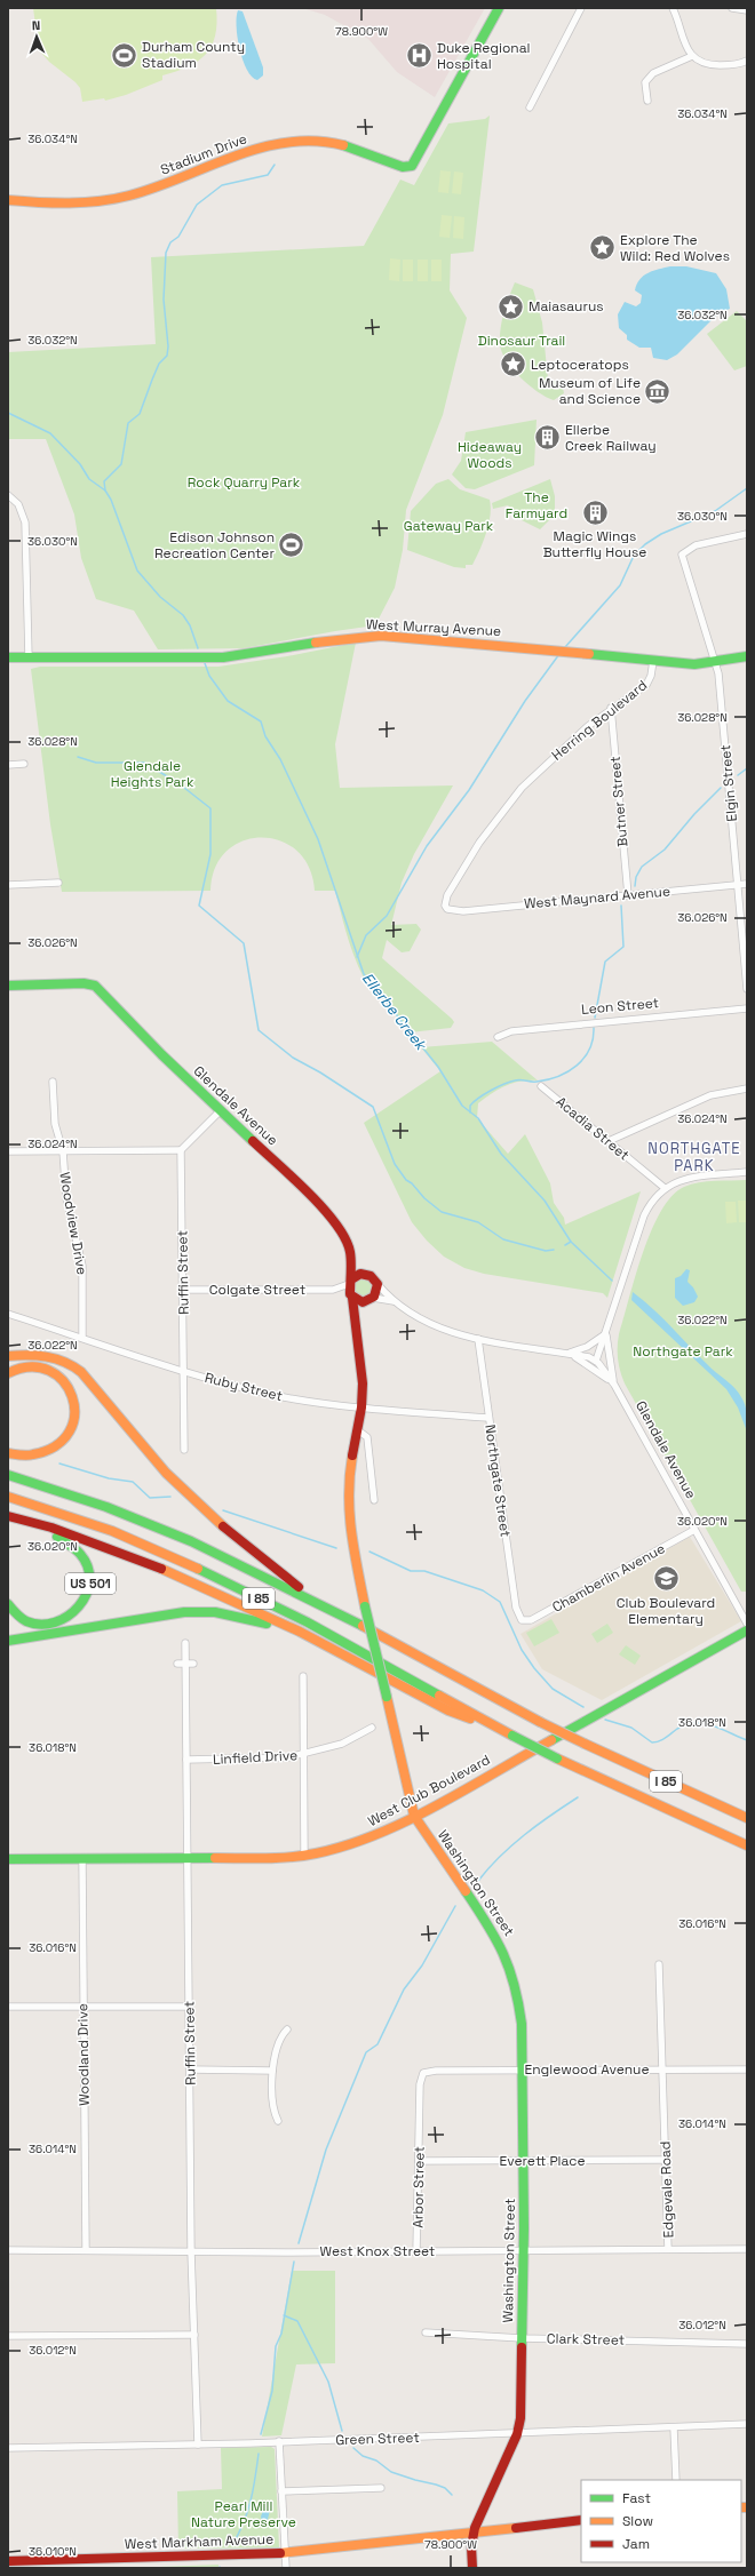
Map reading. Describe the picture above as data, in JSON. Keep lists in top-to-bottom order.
{
  "streets": {
    "main road": [
      "Stadium Drive",
      "West Murray Avenue",
      "Glendale Avenue",
      "US 501",
      "I 85",
      "West Club Boulevard",
      "Washington Street",
      "West Markham Avenue"
    ],
    "street": [
      "Herring Boulevard",
      "Elgin Street",
      "Butner Street",
      "West Maynard Avenue",
      "Leon Street",
      "Acadia Street",
      "Woodview Drive",
      "Ruffin Street",
      "Colgate Street",
      "Ruby Street",
      "Northgate Street",
      "Chamberlin Avenue",
      "Linfield Drive",
      "Woodland Drive",
      "Englewood Avenue",
      "Everett Place",
      "Arbor Street",
      "Edgevale Road",
      "West Knox Street",
      "Clark Street",
      "Green Street"
    ]
  },
  "crossings": [
    ["West Murray Avenue", "Herring Boulevard"],
    ["West Murray Avenue", "Elgin Street"],
    ["Herring Boulevard", "Butner Street"],
    ["Herring Boulevard", "West Maynard Avenue"],
    ["Elgin Street", "West Maynard Avenue"],
    ["Butner Street", "West Maynard Avenue"],
    ["Glendale Avenue", "Colgate Street"],
    ["Glendale Avenue", "Northgate Street"],
    ["Glendale Avenue", "Chamberlin Avenue"],
    ["Glendale Avenue", "Washington Street"],
    ["Woodview Drive", "Ruby Street"],
    ["Ruffin Street", "Colgate Street"],
    ["Ruffin Street", "Ruby Street"],
    ["Ruffin Street", "Linfield Drive"],
    ["Ruffin Street", "West Club Boulevard"],
    ["Ruffin Street", "West Knox Street"],
    ["Ruffin Street", "Green Street"],
    ["Colgate Street", "Washington Street"],
    ["Ruby Street", "Northgate Street"],
    ["Ruby Street", "Washington Street"],
    ["Northgate Street", "Chamberlin Avenue"],
    ["West Club Boulevard", "Washington Street"],
    ["West Club Boulevard", "Woodland Drive"],
    ["Washington Street", "Englewood Avenue"],
    ["Washington Street", "Everett Place"],
    ["Washington Street", "West Knox Street"],
    ["Washington Street", "Clark Street"],
    ["Washington Street", "Green Street"],
    ["Washington Street", "West Markham Avenue"],
    ["Woodland Drive", "West Knox Street"],
    ["Englewood Avenue", "Arbor Street"],
    ["Englewood Avenue", "Edgevale Road"],
    ["Everett Place", "Arbor Street"],
    ["Everett Place", "Edgevale Road"],
    ["Arbor Street", "West Knox Street"],
    ["Edgevale Road", "West Knox Street"]
  ],
  "districts": ["NORTHGATE PARK"],
  "water": ["Ellerbe Creek"],
  "parks": [
    "Dinosaur Trail",
    "Hideaway Woods",
    "Rock Quarry Park",
    "The Farmyard",
    "Gateway Park",
    "Glendale Heights Park",
    "Northgate Park",
    "Pearl Mill Nature Preserve"
  ],
  "places": {
    "sports": ["Durham County Stadium", "Edison Johnson Recreation Center"],
    "hospital": ["Duke Regional Hospital"],
    "place": ["Explore The Wild: Red Wolves", "Maiasaurus", "Leptoceratops"],
    "museum": ["Museum of Life and Science"],
    "building": ["Ellerbe Creek Railway", "Magic Wings Butterfly House"],
    "school or university": ["Club Boulevard Elementary"]
  },
  "legend": ["Fast", "Slow", "Jam"],
  "north": "top",
  "coordinates": [
    "78.900°W",
    "36.034°N",
    "36.032°N",
    "36.030°N",
    "36.028°N",
    "36.026°N",
    "36.024°N",
    "36.022°N",
    "36.020°N",
    "36.018°N",
    "36.016°N",
    "36.014°N",
    "36.012°N",
    "36.010°N"
  ]
}
